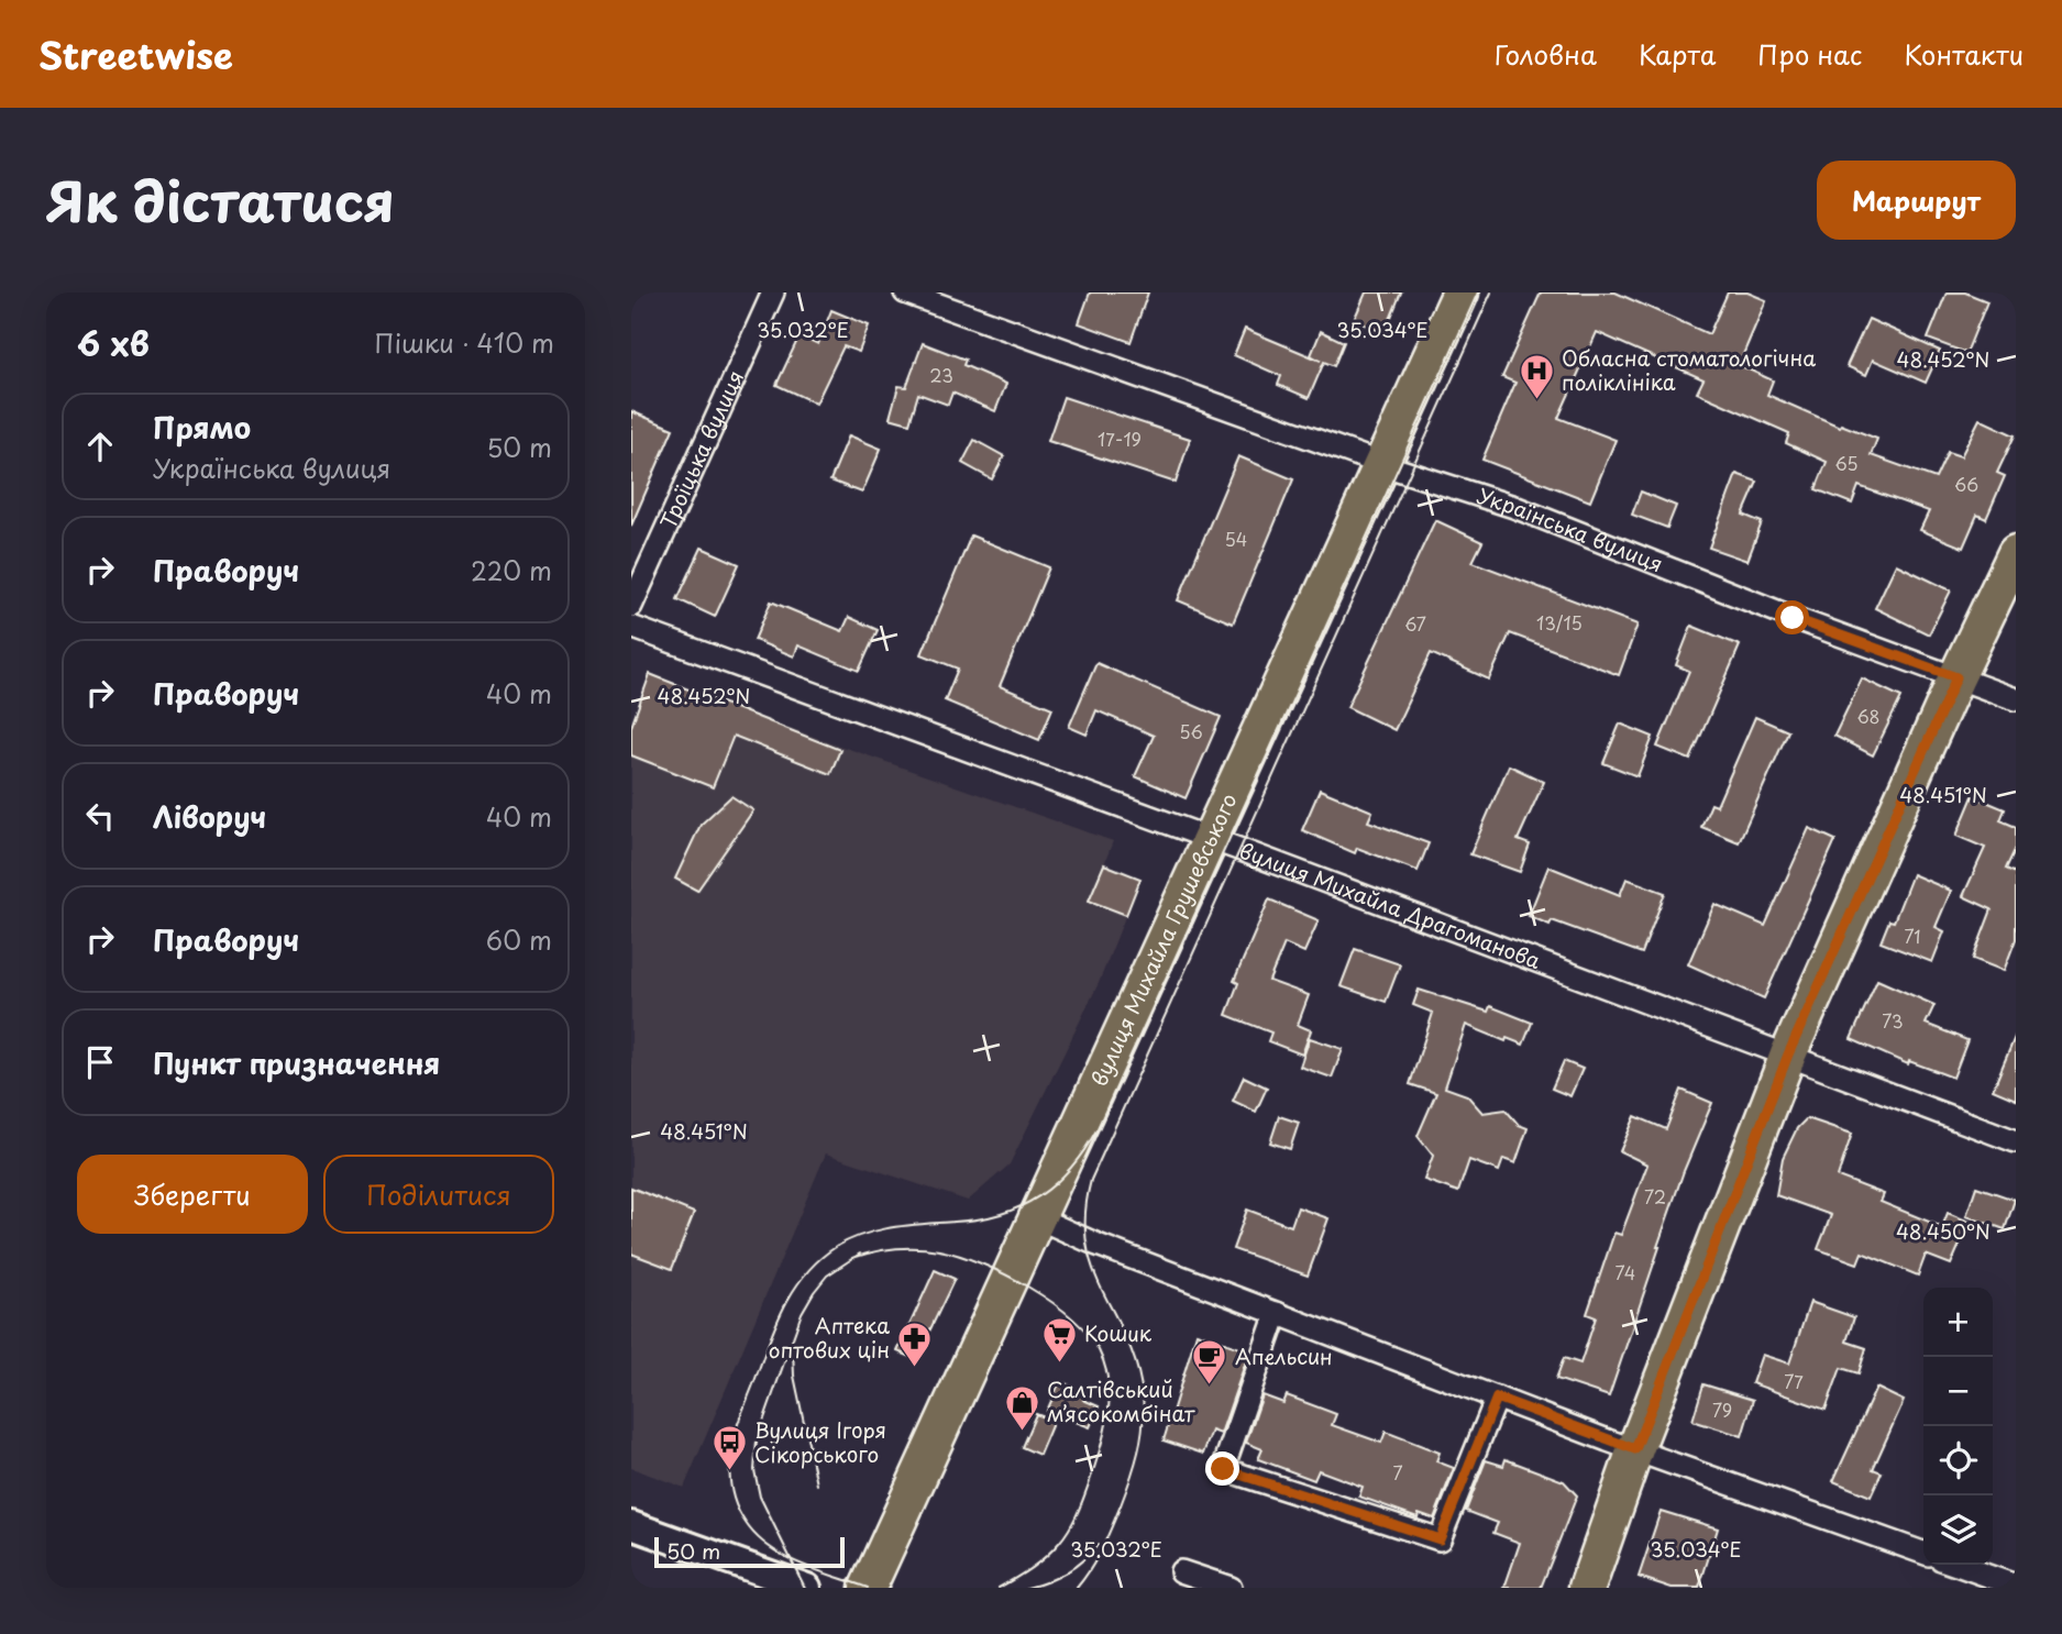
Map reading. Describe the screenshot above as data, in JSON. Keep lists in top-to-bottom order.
{
  "streets": {
    "main road": ["вулиця Михайла Грушевського"],
    "street": ["Троїцька вулиця", "Українська вулиця", "вулиця Михайла Драгоманова"]
  },
  "crossings": [
    ["Українська вулиця", "вулиця Михайла Грушевського"],
    ["вулиця Михайла Драгоманова", "вулиця Михайла Грушевського"]
  ],
  "places": {
    "hospital": ["Обласна стоматологічна поліклініка"],
    "supermarket": ["Кошик"],
    "pharmacy": ["Аптека оптових цін"],
    "cafe": ["Апельсин"],
    "shop": ["Салтівський мʼясокомбінат"],
    "bus stop": ["Вулиця Ігоря Сікорського"]
  },
  "house_numbers": [
    "23",
    "17-19",
    "65",
    "66",
    "54",
    "13/15",
    "67",
    "68",
    "56",
    "71",
    "73",
    "72",
    "74",
    "77",
    "79",
    "7"
  ],
  "scale_bar": "50 m",
  "page": {
    "header": "Streetwise",
    "nav": [
      "Головна",
      "Карта",
      "Про нас",
      "Контакти"
    ],
    "title": "Як дістатися",
    "buttons": [
      "Маршрут",
      ["Зберегти", "Поділитися"]
    ],
    "heading": ["6 хв", "Пішки · 410 m"],
    "list": [
      ["Прямо", "Українська вулиця", "50 m"],
      ["Праворуч", "220 m"],
      ["Праворуч", "40 m"],
      ["Ліворуч", "40 m"],
      ["Праворуч", "60 m"],
      "Пункт призначення"
    ],
    "map_buttons": ["+", "−"],
    "scale": "50 m"
  },
  "coordinates": [
    "35.032°E",
    "35.034°E",
    "48.452°N",
    "48.451°N",
    "48.450°N"
  ]
}
